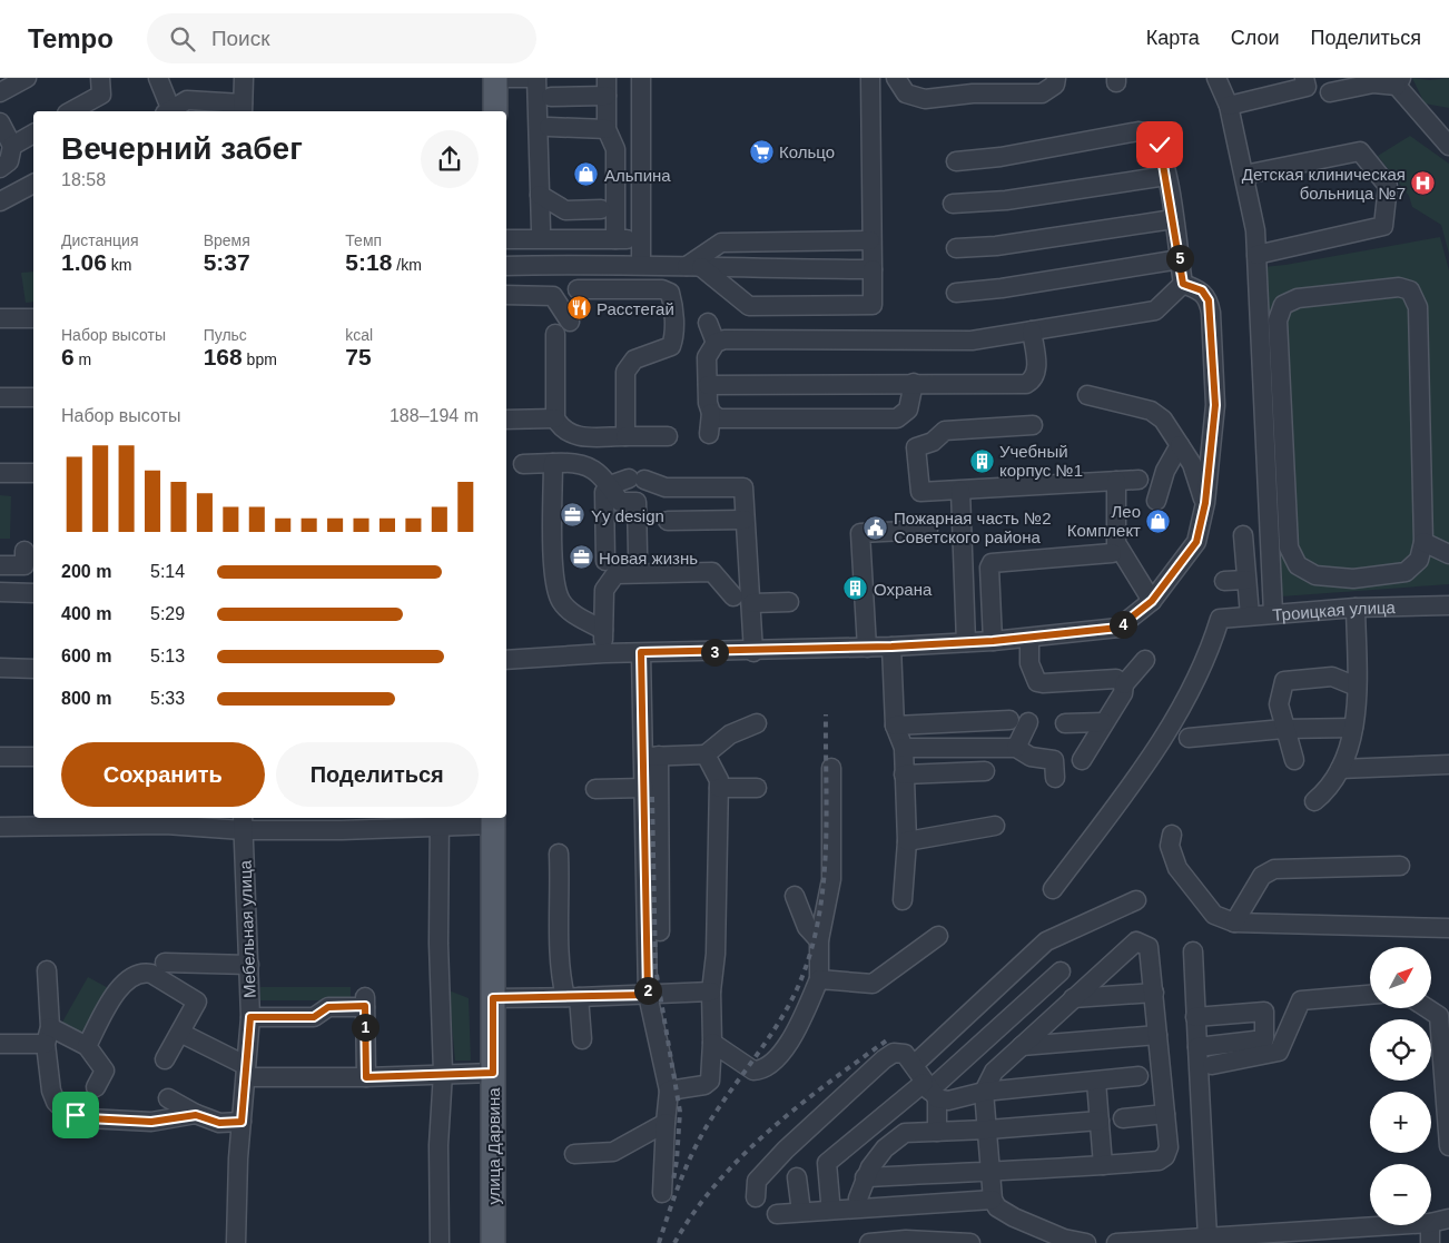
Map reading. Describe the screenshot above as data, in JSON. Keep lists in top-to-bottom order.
{
  "streets": {
    "main road": ["улица Дарвина"],
    "street": ["Троицкая улица", "Мебельная улица"]
  },
  "places": {
    "supermarket": ["Кольцо"],
    "shop": ["Альпина", "Лео Комплект"],
    "hospital": ["Детская клиническая больница №7"],
    "restaurant": ["Расстегай"],
    "building": ["Учебный корпус №1", "Охрана"],
    "office": ["Yy design", "Новая жизнь"],
    "public building": ["Пожарная часть №2 Советского района"]
  },
  "north": "top right",
  "page": {
    "header": "Tempo",
    "search": "Поиск",
    "nav": ["Карта", "Слои", "Поделиться"],
    "heading": ["Вечерний забег", "18:58"],
    "stats": [
      ["Дистанция", "1.06 km"],
      ["Время", "5:37"],
      ["Темп", "5:18 /km"],
      ["Набор высоты", "6 m"],
      ["Пульс", "168 bpm"],
      ["kcal", "75"]
    ],
    "pins": [
      "5",
      "4",
      "3",
      "2",
      "1"
    ],
    "chart": ["Набор высоты", "188–194 m"],
    "list": [
      {
        "name": "200 m",
        "note": "5:14"
      },
      {
        "name": "400 m",
        "note": "5:29"
      },
      {
        "name": "600 m",
        "note": "5:13"
      },
      {
        "name": "800 m",
        "note": "5:33"
      }
    ],
    "buttons": ["Сохранить", "Поделиться"],
    "map_buttons": ["+", "−"]
  }
}
